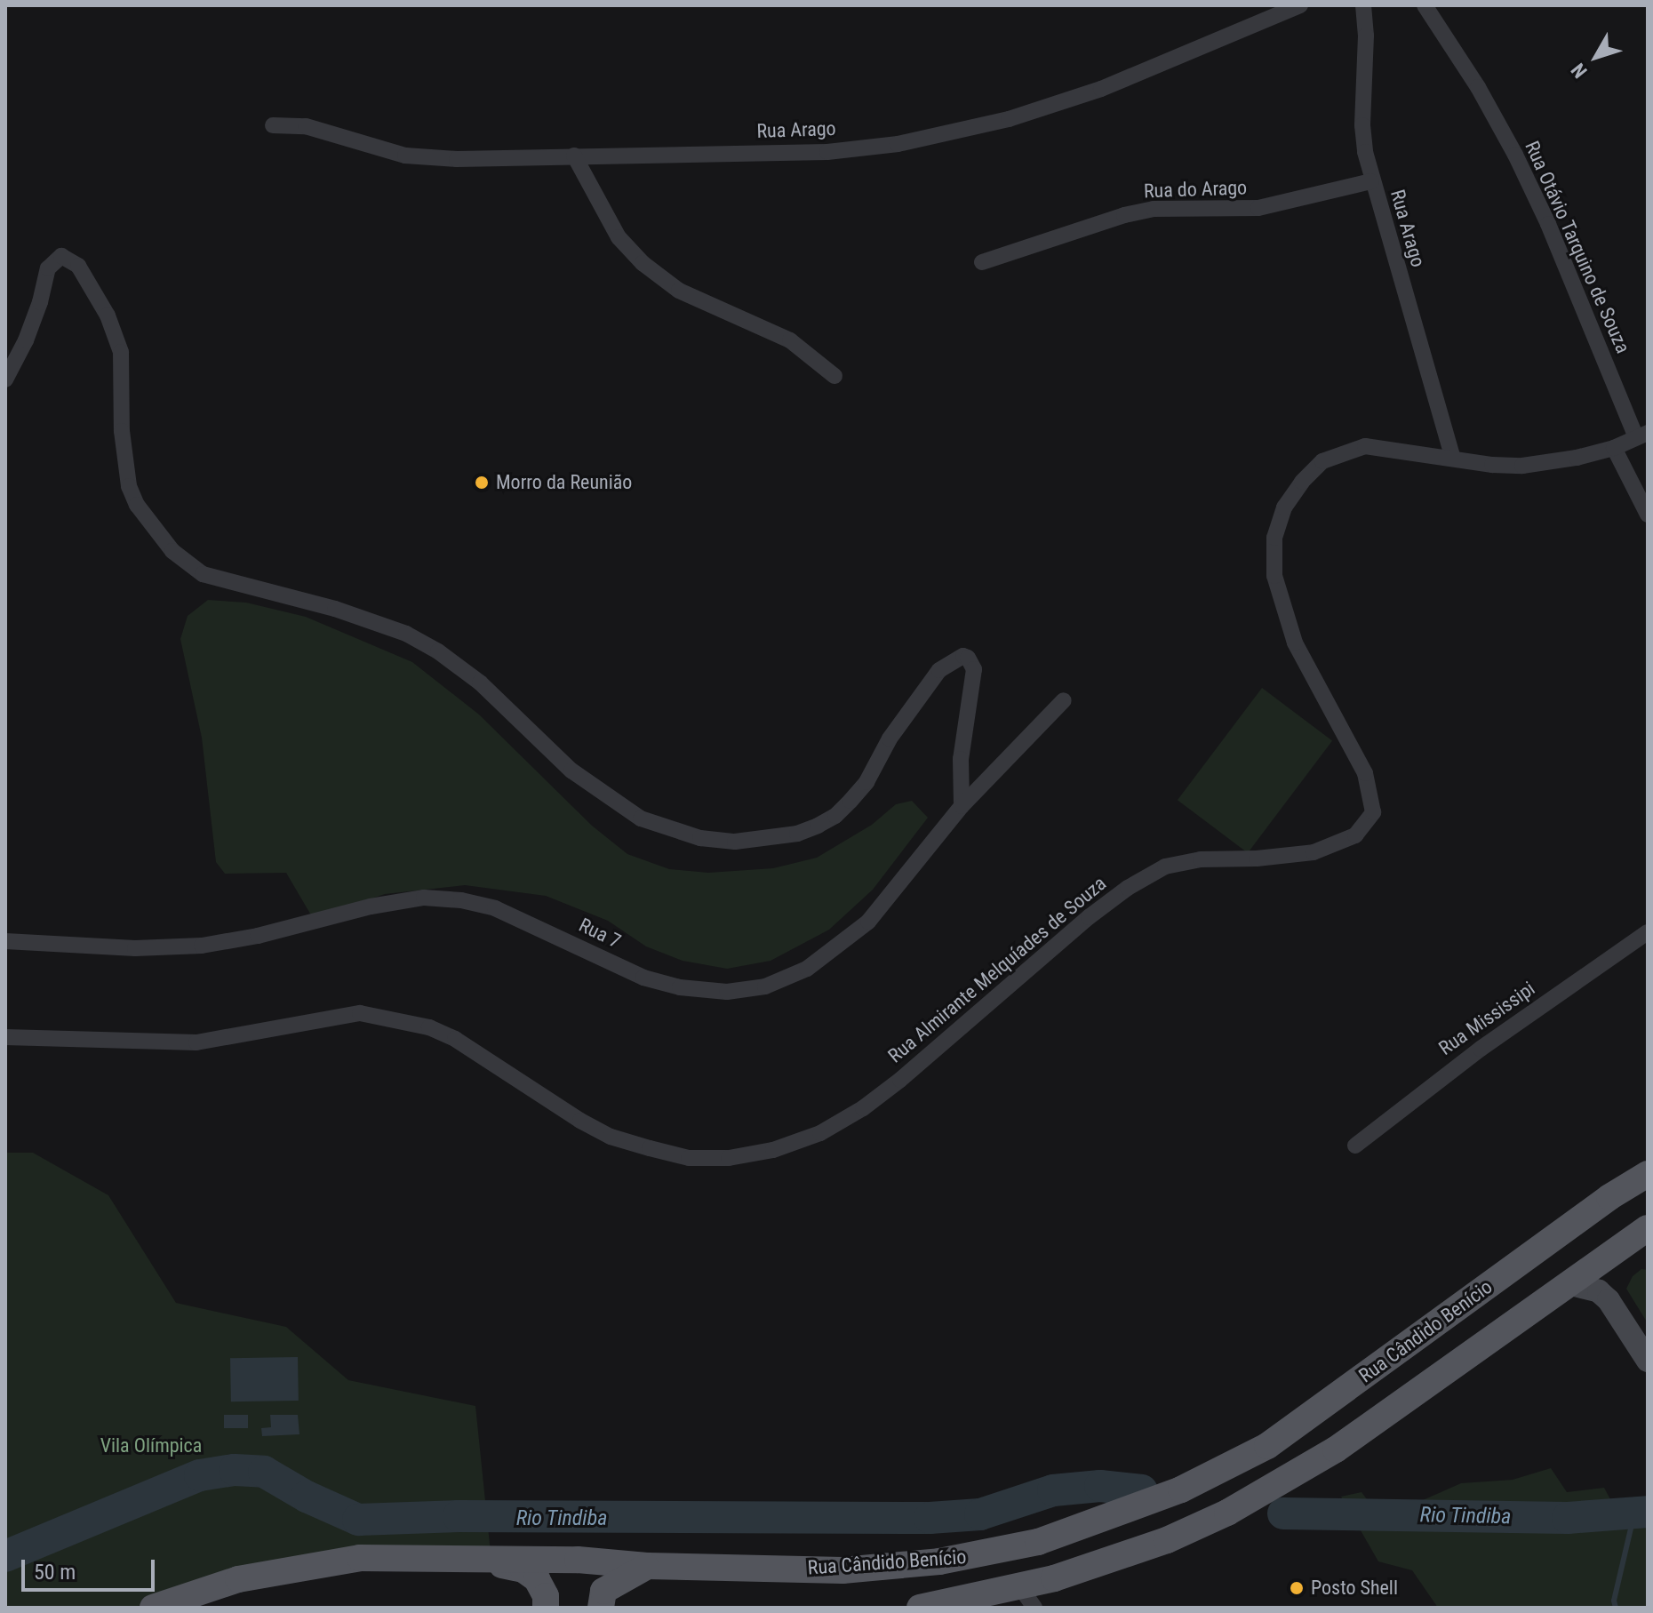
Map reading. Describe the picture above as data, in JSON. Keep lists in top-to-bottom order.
{
  "streets": {
    "main road": ["Rua Cândido Benício"],
    "street": [
      "Rua Arago",
      "Rua do Arago",
      "Rua Otávio Tarquino de Souza",
      "Rua 7",
      "Rua Almirante Melquíades de Souza",
      "Rua Mississipi"
    ]
  },
  "crossings": [
    ["Rua Arago", "Rua do Arago"],
    ["Rua Arago", "Rua Almirante Melquíades de Souza"],
    ["Rua Otávio Tarquino de Souza", "Rua Almirante Melquíades de Souza"]
  ],
  "water": ["Rio Tindiba"],
  "parks": ["Vila Olímpica"],
  "places": ["Morro da Reunião", "Posto Shell"],
  "scale_bar": "50 m",
  "north": "bottom left"
}
